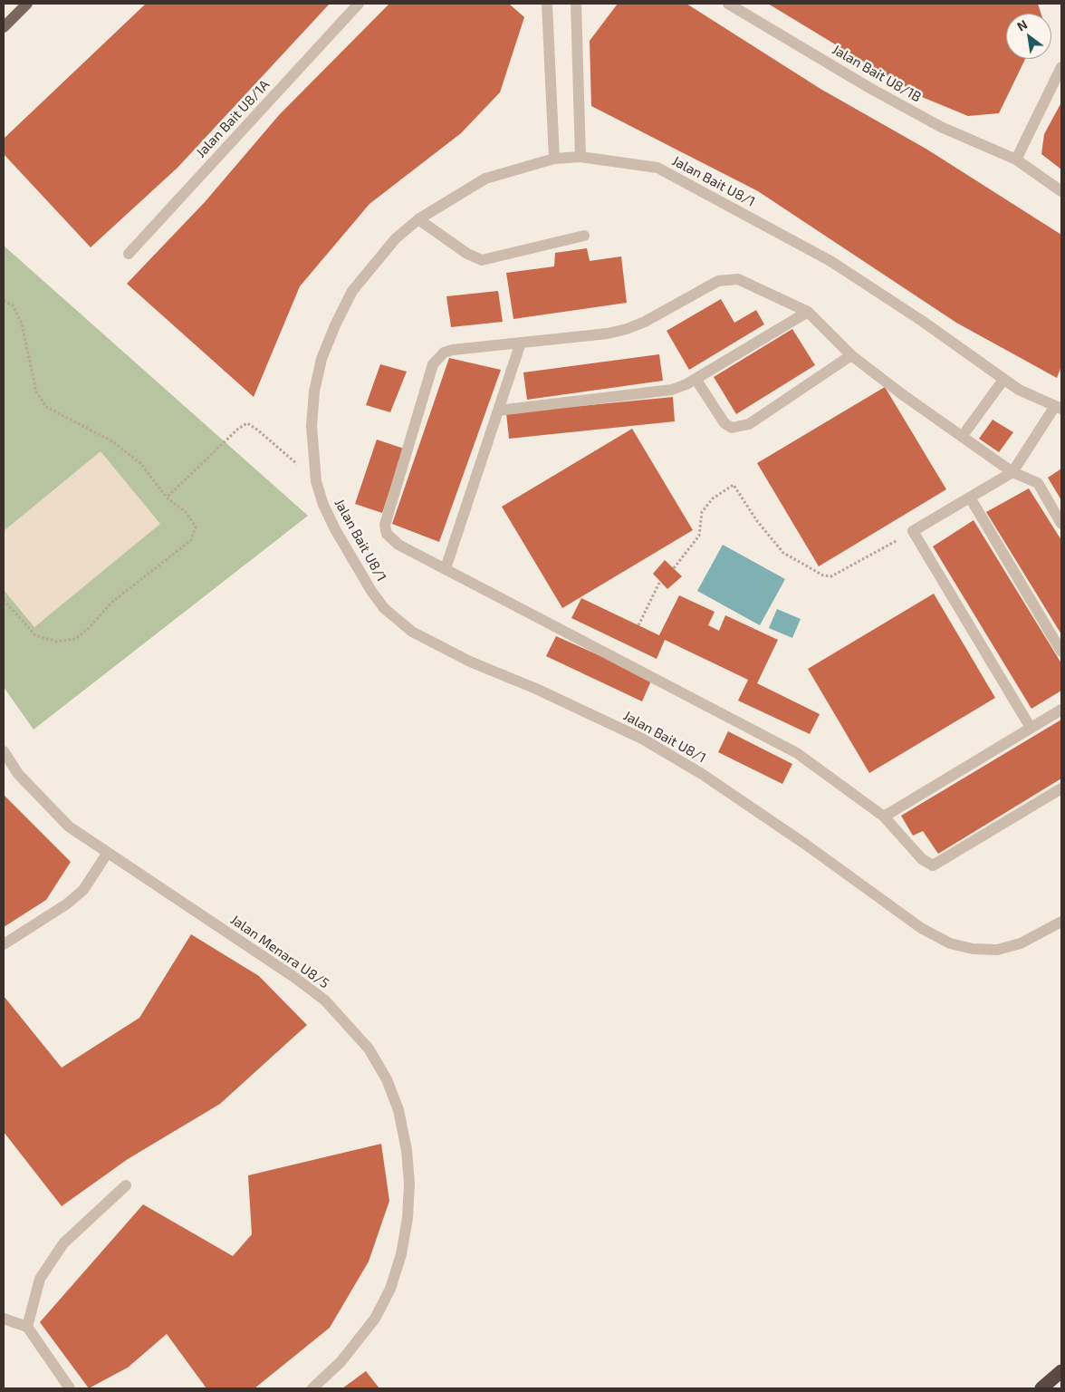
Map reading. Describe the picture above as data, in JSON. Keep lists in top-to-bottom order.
{
  "streets": {
    "street": [
      "Jalan Bait U8/1B",
      "Jalan Bait U8/1A",
      "Jalan Bait U8/1",
      "Jalan Menara U8/5"
    ]
  },
  "north": "top left"
}
